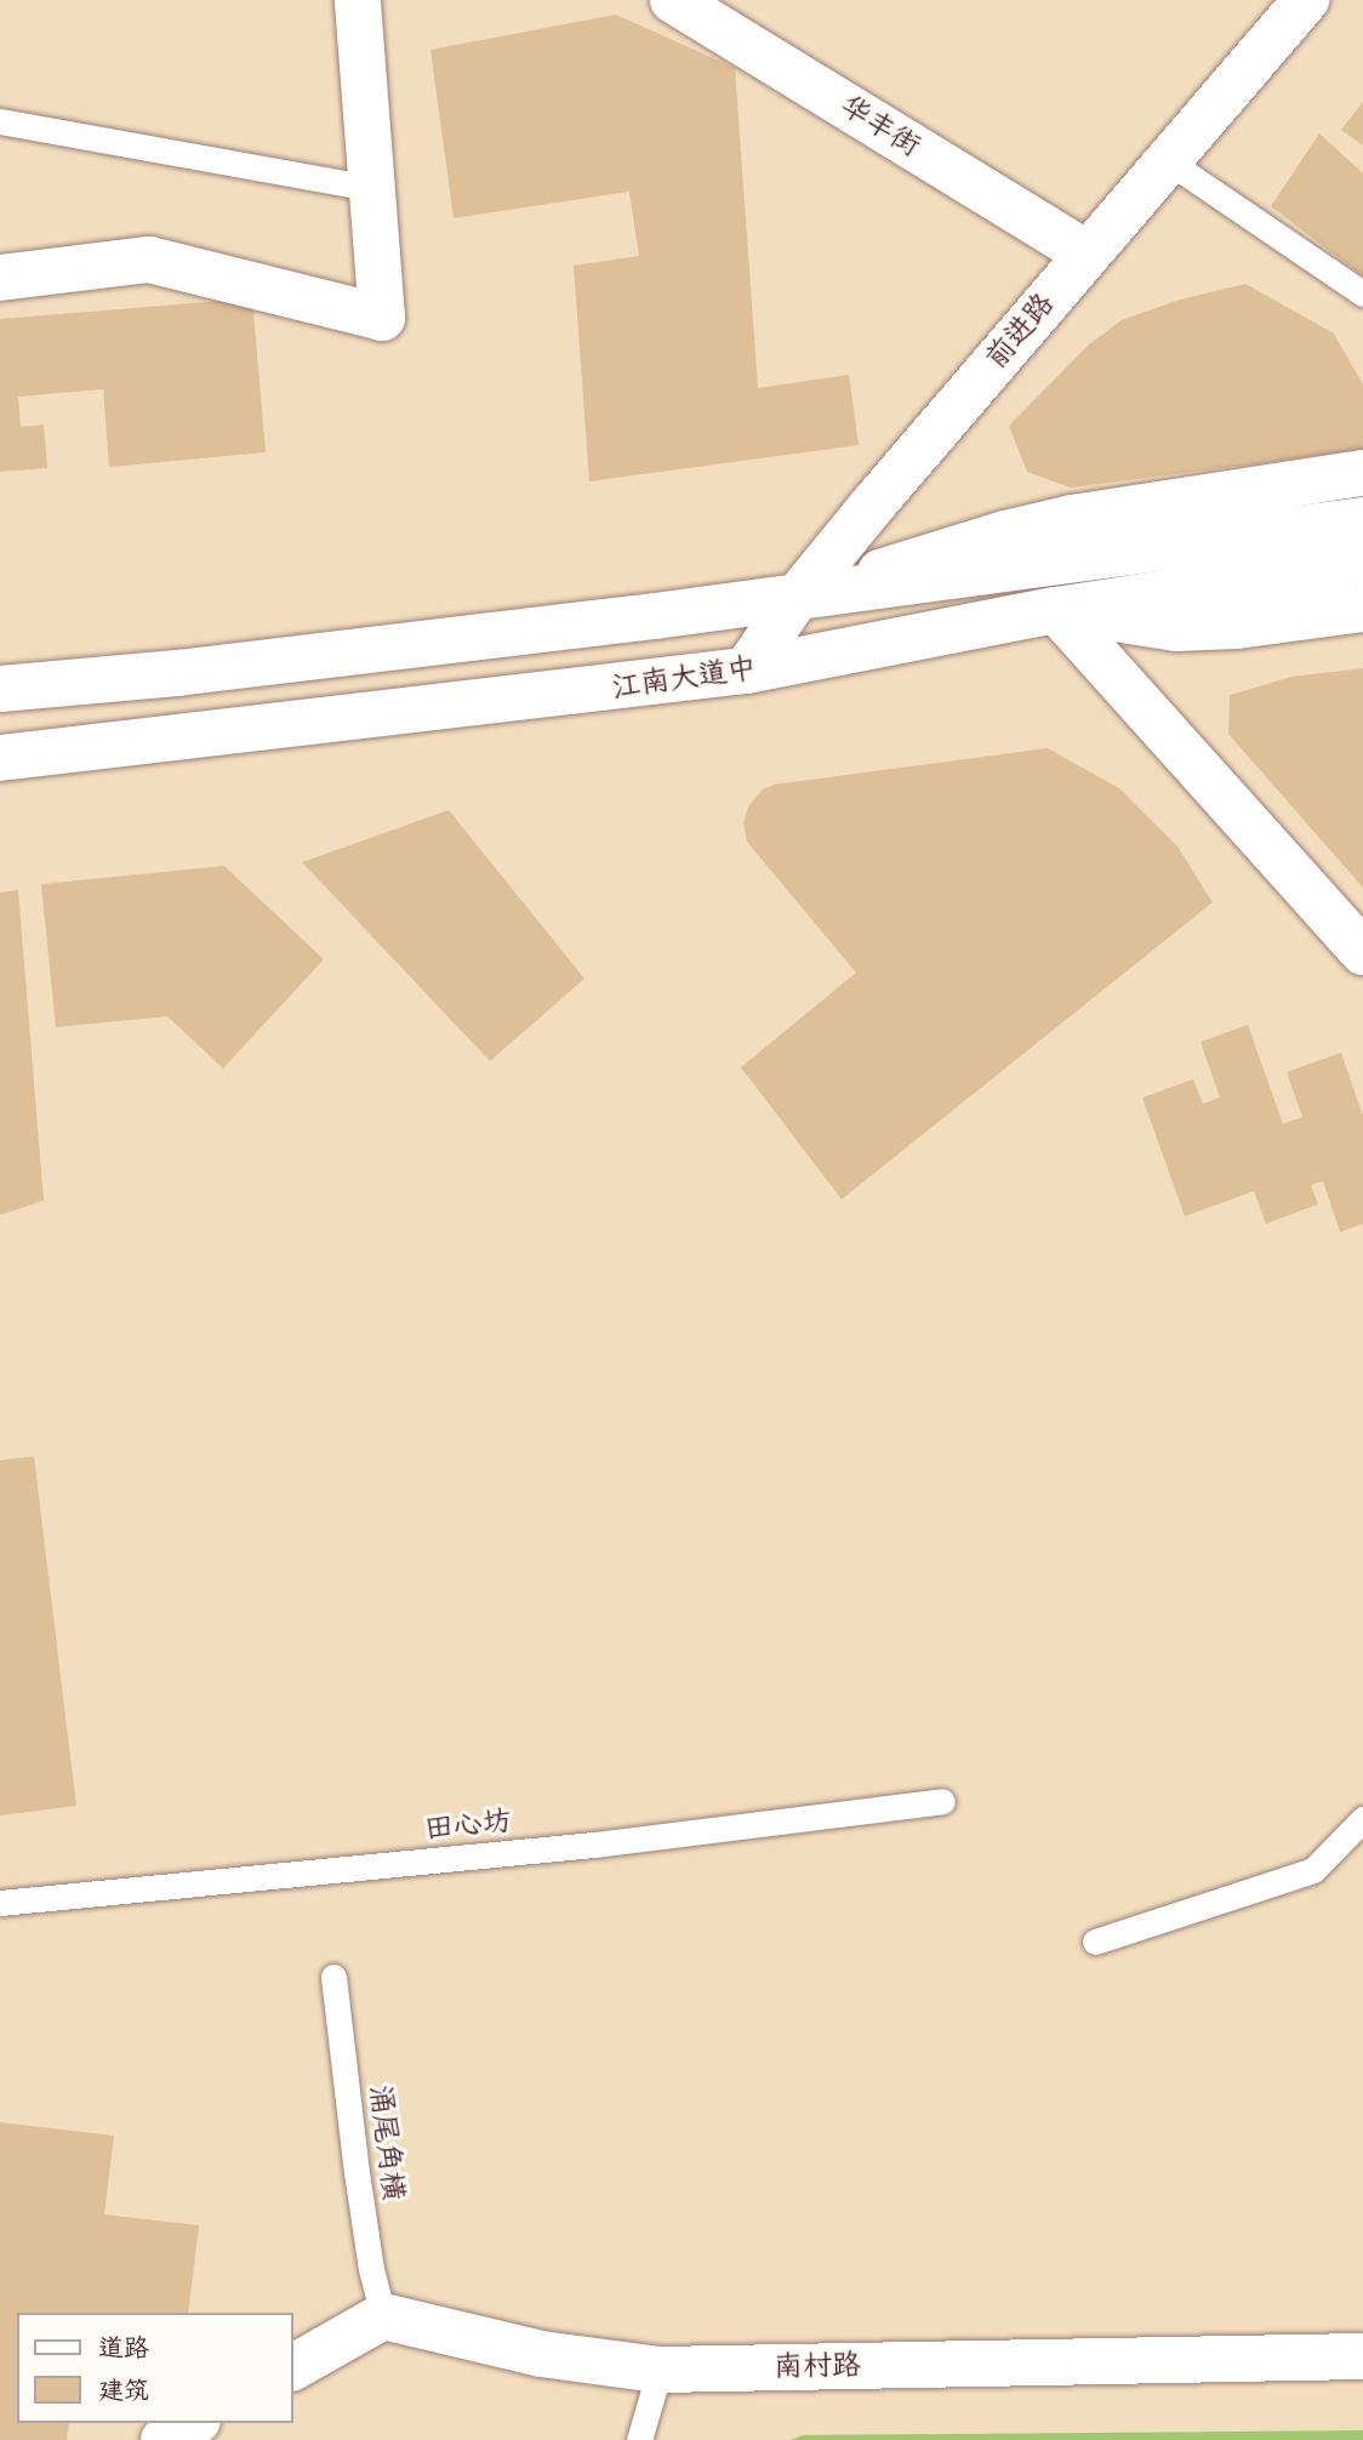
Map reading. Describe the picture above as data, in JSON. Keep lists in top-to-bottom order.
{
  "streets": {
    "street": [
      "华丰街",
      "前进路",
      "江南大道中",
      "南村路"
    ],
    "lane": ["田心坊", "涌尾角横"]
  },
  "crossings": [
    ["华丰街", "前进路"],
    ["前进路", "江南大道中"],
    ["涌尾角横", "南村路"]
  ],
  "legend": ["道路", "建筑"]
}
